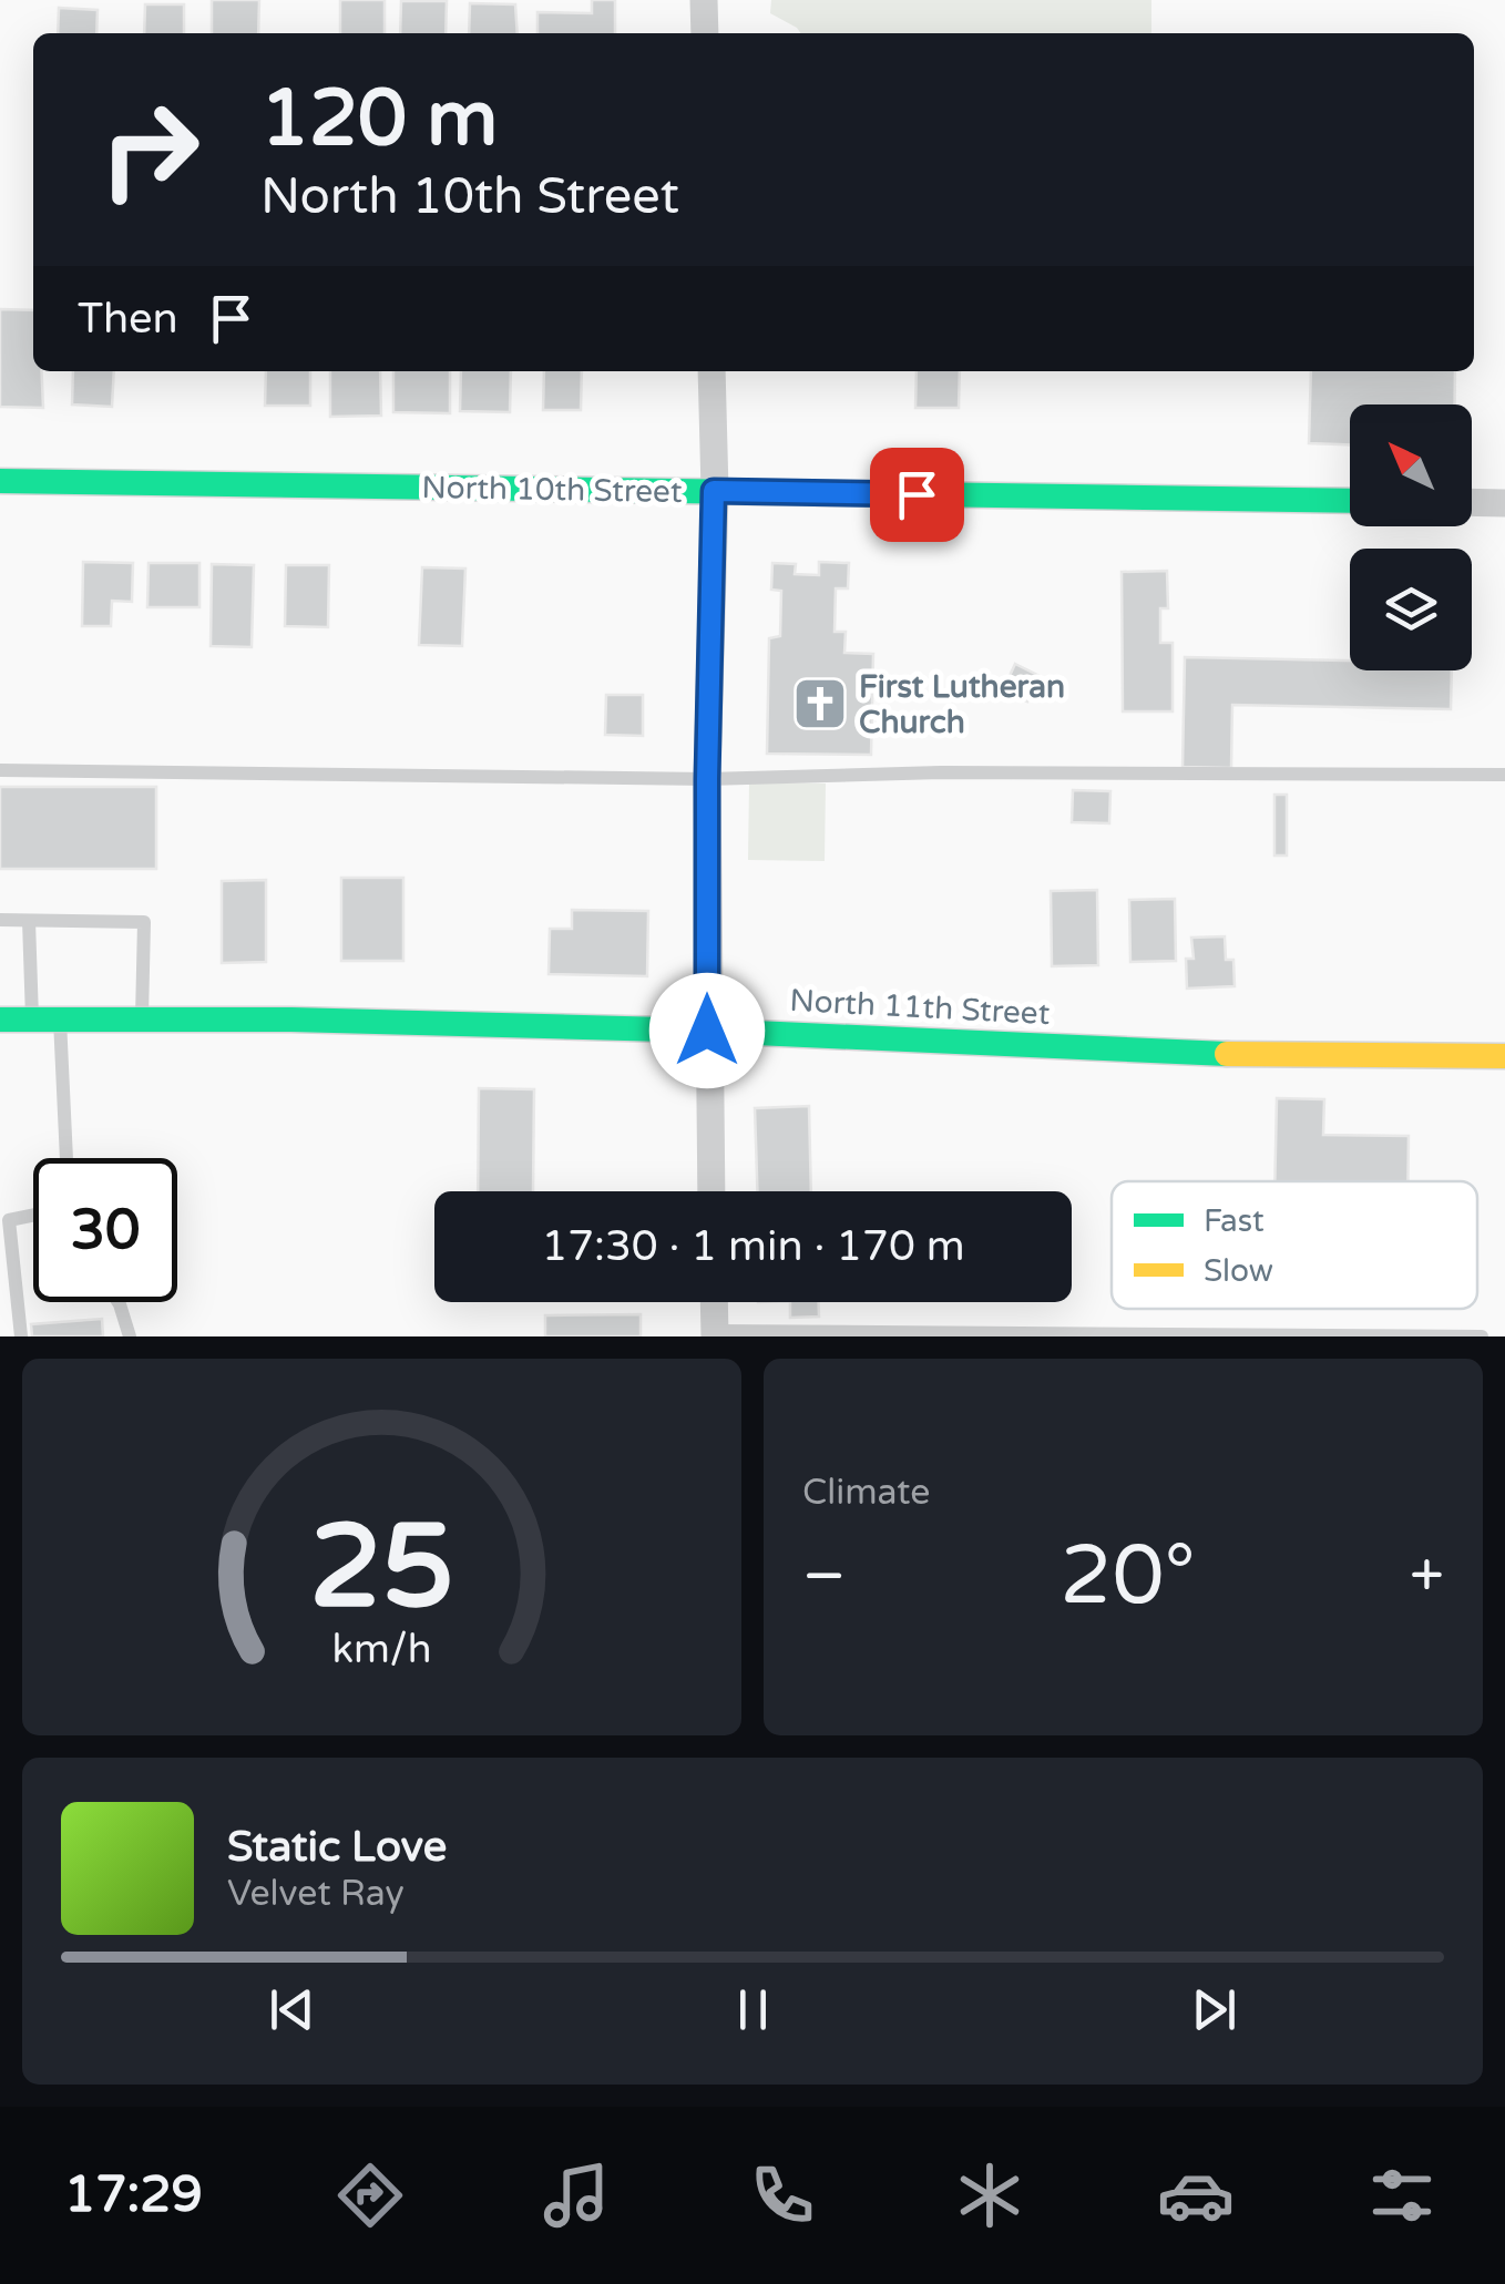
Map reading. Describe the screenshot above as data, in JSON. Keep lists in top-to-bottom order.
{
  "streets": {
    "street": ["North 10th Street", "North 11th Street"]
  },
  "places": {
    "church": ["First Lutheran Church"]
  },
  "legend": ["Fast", "Slow"],
  "north": "top left",
  "page": {
    "turn": ["120 m", "North 10th Street"],
    "then": "Then",
    "limit": "30",
    "trip": "17:30 · 1 min · 170 m",
    "tile": "Climate",
    "heat": ["−", "20°", "+"],
    "song": ["Static Love", "Velvet Ray"],
    "tabs": "17:29",
    "gauge": ["25", "km/h"]
  }
}
